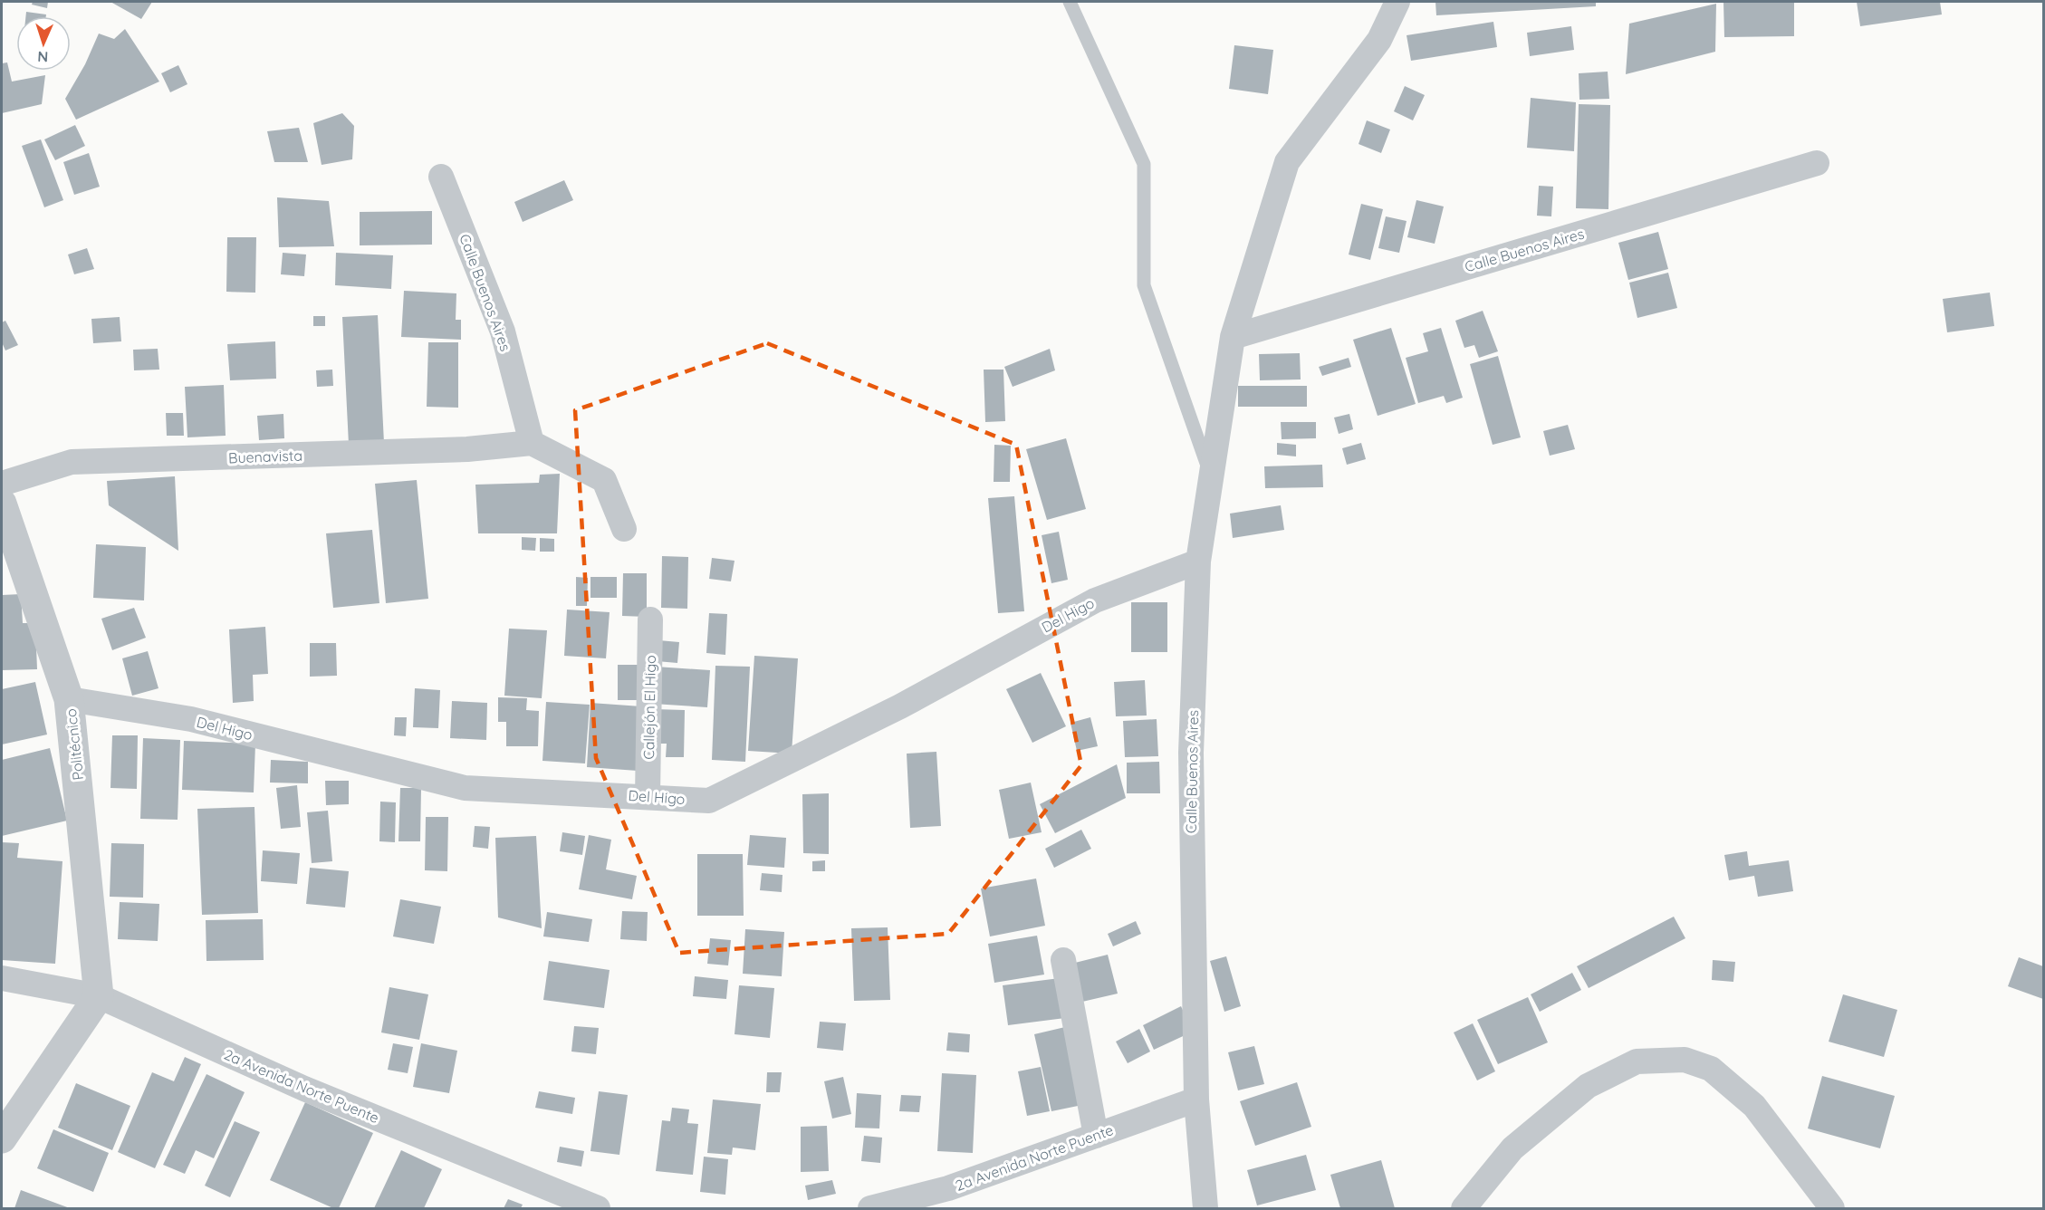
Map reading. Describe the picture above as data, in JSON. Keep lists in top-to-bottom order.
{
  "streets": {
    "street": [
      "Calle Buenos Aires",
      "Buenavista",
      "Del Higo",
      "Callejón El Higo",
      "Politécnico",
      "2a Avenida Norte Puente"
    ]
  },
  "crossings": [
    ["Calle Buenos Aires", "Buenavista"],
    ["Calle Buenos Aires", "Del Higo"],
    ["Calle Buenos Aires", "2a Avenida Norte Puente"],
    ["Del Higo", "Callejón El Higo"],
    ["Del Higo", "Politécnico"],
    ["Politécnico", "2a Avenida Norte Puente"]
  ],
  "north": "bottom"
}
